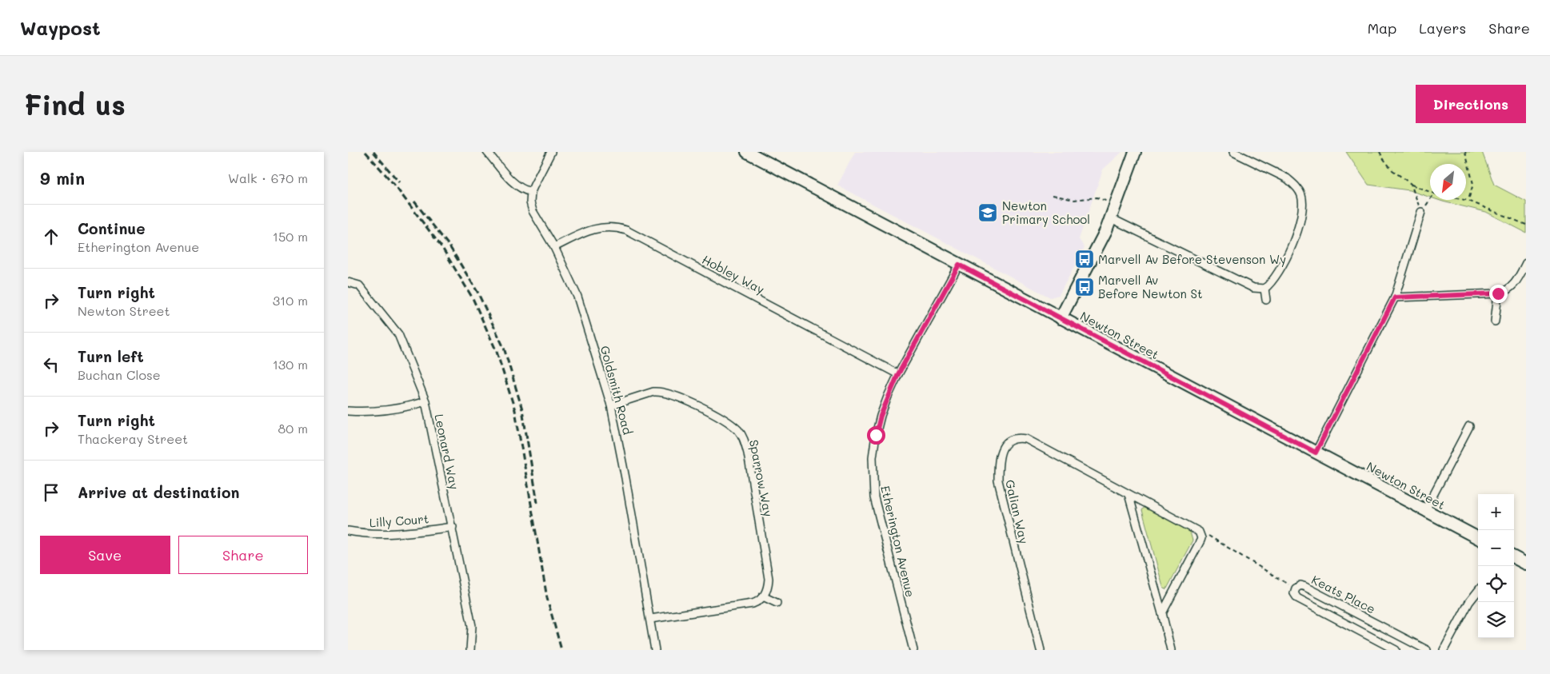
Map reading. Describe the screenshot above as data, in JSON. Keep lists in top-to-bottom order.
{
  "streets": {
    "street": [
      "Hobley Way",
      "Newton Street",
      "Goldsmith Road",
      "Leonard Way",
      "Sparrow Way",
      "Galian Way",
      "Lilly Court",
      "Etherington Avenue",
      "Keats Place"
    ]
  },
  "crossings": [
    ["Hobley Way", "Goldsmith Road"],
    ["Hobley Way", "Etherington Avenue"],
    ["Newton Street", "Etherington Avenue"],
    ["Goldsmith Road", "Sparrow Way"],
    ["Leonard Way", "Lilly Court"]
  ],
  "places": {
    "school or university": ["Newton Primary School"],
    "bus stop": ["Marvell Av Before Stevenson Wy", "Marvell Av Before Newton St"]
  },
  "north": "bottom left",
  "page": {
    "header": "Waypost",
    "nav": ["Map", "Layers", "Share"],
    "buttons": [
      "Directions",
      ["Save", "Share"]
    ],
    "title": "Find us",
    "heading": ["9 min", "Walk · 670 m"],
    "list": [
      ["Continue", "Etherington Avenue", "150 m"],
      ["Turn right", "Newton Street", "310 m"],
      ["Turn left", "Buchan Close", "130 m"],
      ["Turn right", "Thackeray Street", "80 m"],
      "Arrive at destination"
    ],
    "map_buttons": ["+", "−"]
  }
}
